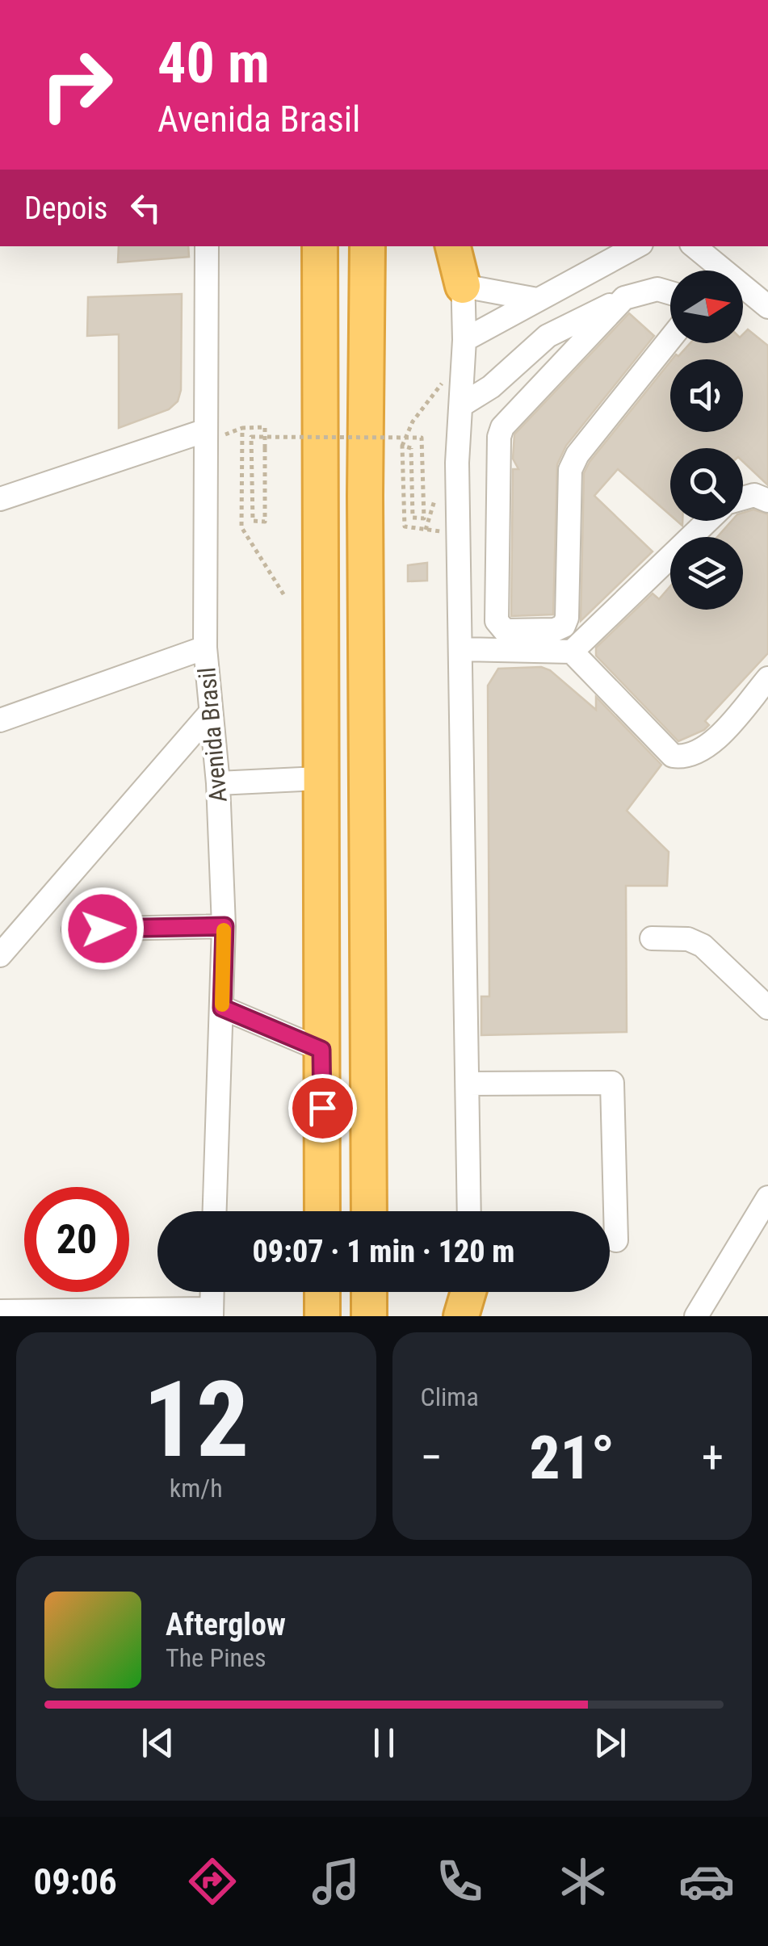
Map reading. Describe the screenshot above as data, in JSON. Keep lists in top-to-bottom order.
{
  "streets": {
    "street": ["Avenida Brasil"]
  },
  "north": "right",
  "page": {
    "turn": ["40 m", "Avenida Brasil"],
    "then": "Depois",
    "limit": "20",
    "trip": "09:07 · 1 min · 120 m",
    "tile": [
      ["12", "km/h"],
      "Clima"
    ],
    "heat": ["−", "21°", "+"],
    "song": ["Afterglow", "The Pines"],
    "tabs": "09:06"
  }
}
